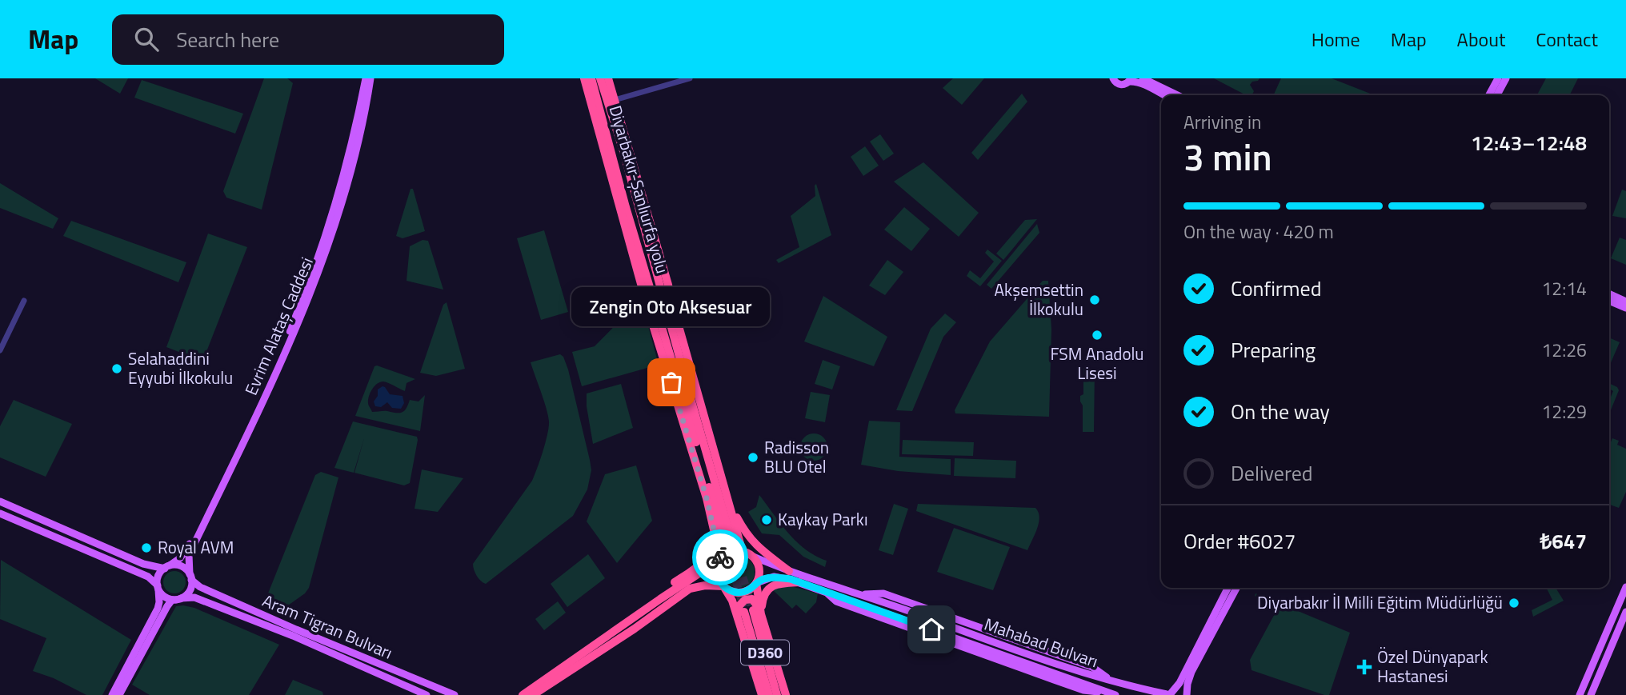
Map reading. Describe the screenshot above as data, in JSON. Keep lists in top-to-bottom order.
{
  "streets": {
    "highway": ["Diyarbakır-Şanlıurfa yolu", "D360"],
    "main road": ["Evrim Alataş Caddesi", "Aram Tigran Bulvarı", "Mahabad Bulvarı"]
  },
  "crossings": [
    ["Evrim Alataş Caddesi", "Aram Tigran Bulvarı"]
  ],
  "places": {
    "other": [
      "Akşemsettin İlkokulu",
      "FSM Anadolu Lisesi",
      "Selahaddini Eyyubi İlkokulu",
      "Zengin Oto Aksesuar",
      "Radisson BLU Otel",
      "Kaykay Parkı",
      "Royal AVM",
      "Diyarbakır İl Milli Eğitim Müdürlüğü"
    ],
    "health": ["Özel Dünyapark Hastanesi"]
  },
  "page": {
    "header": "Map",
    "search": "Search here",
    "nav": [
      "Home",
      "Map",
      "About",
      "Contact"
    ],
    "heading": ["3 min", "Arriving in", "12:43–12:48"],
    "panel": ["Order #6027", "₺647"],
    "bar": "On the way · 420 m",
    "list": [
      ["Confirmed", "12:14"],
      ["Preparing", "12:26"],
      ["On the way", "12:29"],
      "Delivered"
    ],
    "bubble": "Zengin Oto Aksesuar"
  }
}
